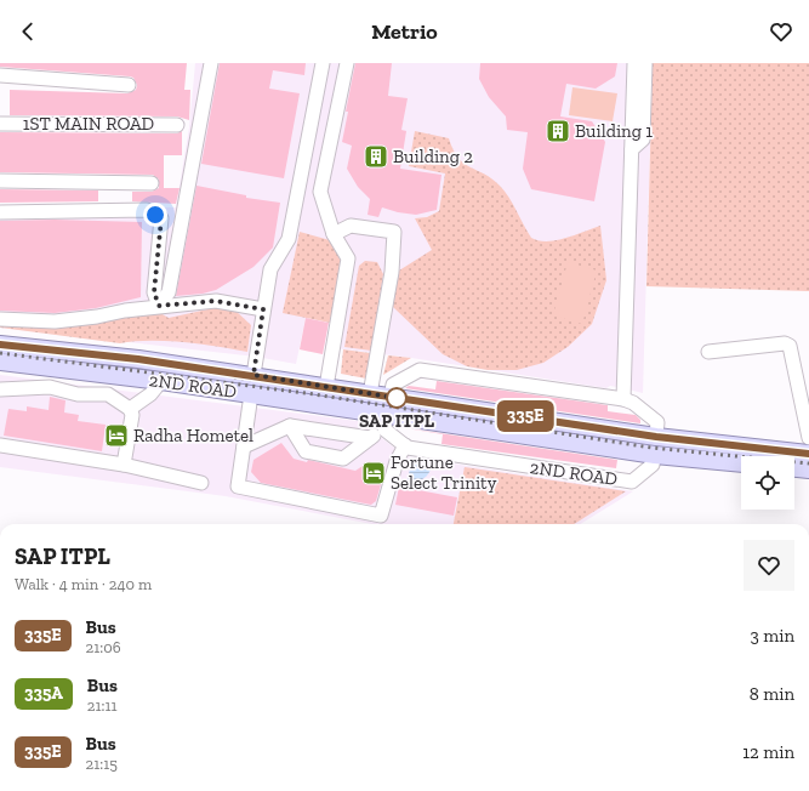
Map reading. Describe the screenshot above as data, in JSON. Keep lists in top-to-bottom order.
{
  "streets": {
    "main road": ["2ND ROAD"],
    "street": ["1ST MAIN ROAD"]
  },
  "places": {
    "building": ["Building 1", "Building 2"],
    "other": ["SAP ITPL"],
    "hotel": ["Radha Hometel", "Fortune Select Trinity"]
  },
  "lines": ["bus line 335E"],
  "page": {
    "header": "Metrio",
    "on_map": "335E",
    "heading": ["SAP ITPL", "Walk · 4 min · 240 m"],
    "list": [
      {
        "mark": "335E",
        "name": "Bus",
        "note": "21:06",
        "value": "3 min"
      },
      {
        "mark": "335A",
        "name": "Bus",
        "note": "21:11",
        "value": "8 min"
      },
      {
        "mark": "335E",
        "name": "Bus",
        "note": "21:15",
        "value": "12 min"
      }
    ]
  }
}
